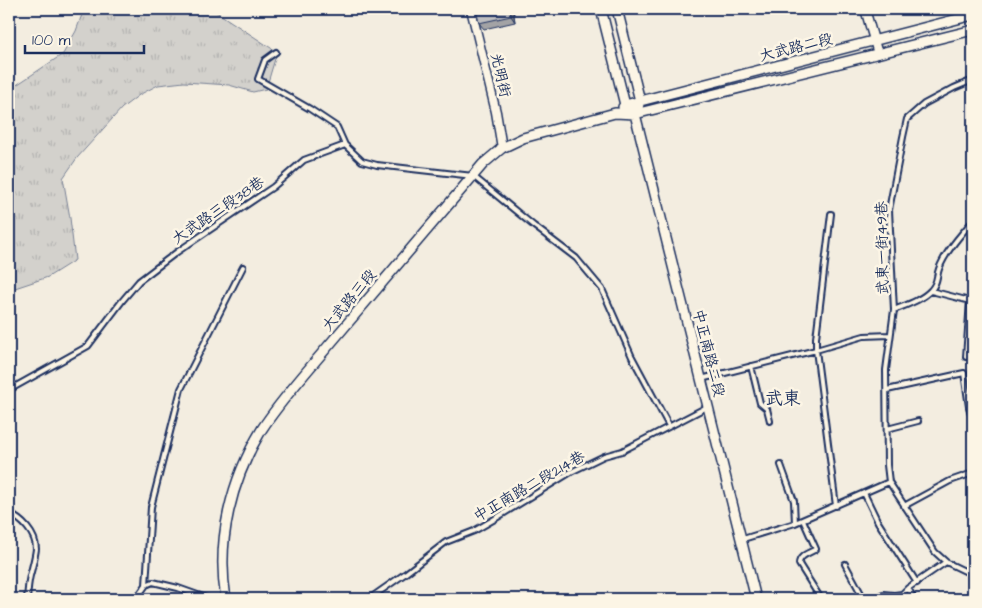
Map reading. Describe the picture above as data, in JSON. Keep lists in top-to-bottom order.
{
  "streets": {
    "street": [
      "大武路二段",
      "光明街",
      "大武路三段",
      "中正南路二段"
    ],
    "lane": ["大武路三段38巷", "武東一街49巷", "中正南路二段214巷"]
  },
  "crossings": [
    ["大武路二段", "大武路三段"],
    ["大武路二段", "中正南路二段"],
    ["光明街", "大武路三段"],
    ["大武路三段", "中正南路二段"],
    ["中正南路二段", "中正南路二段214巷"]
  ],
  "districts": ["武東"],
  "scale_bar": "100 m"
}
